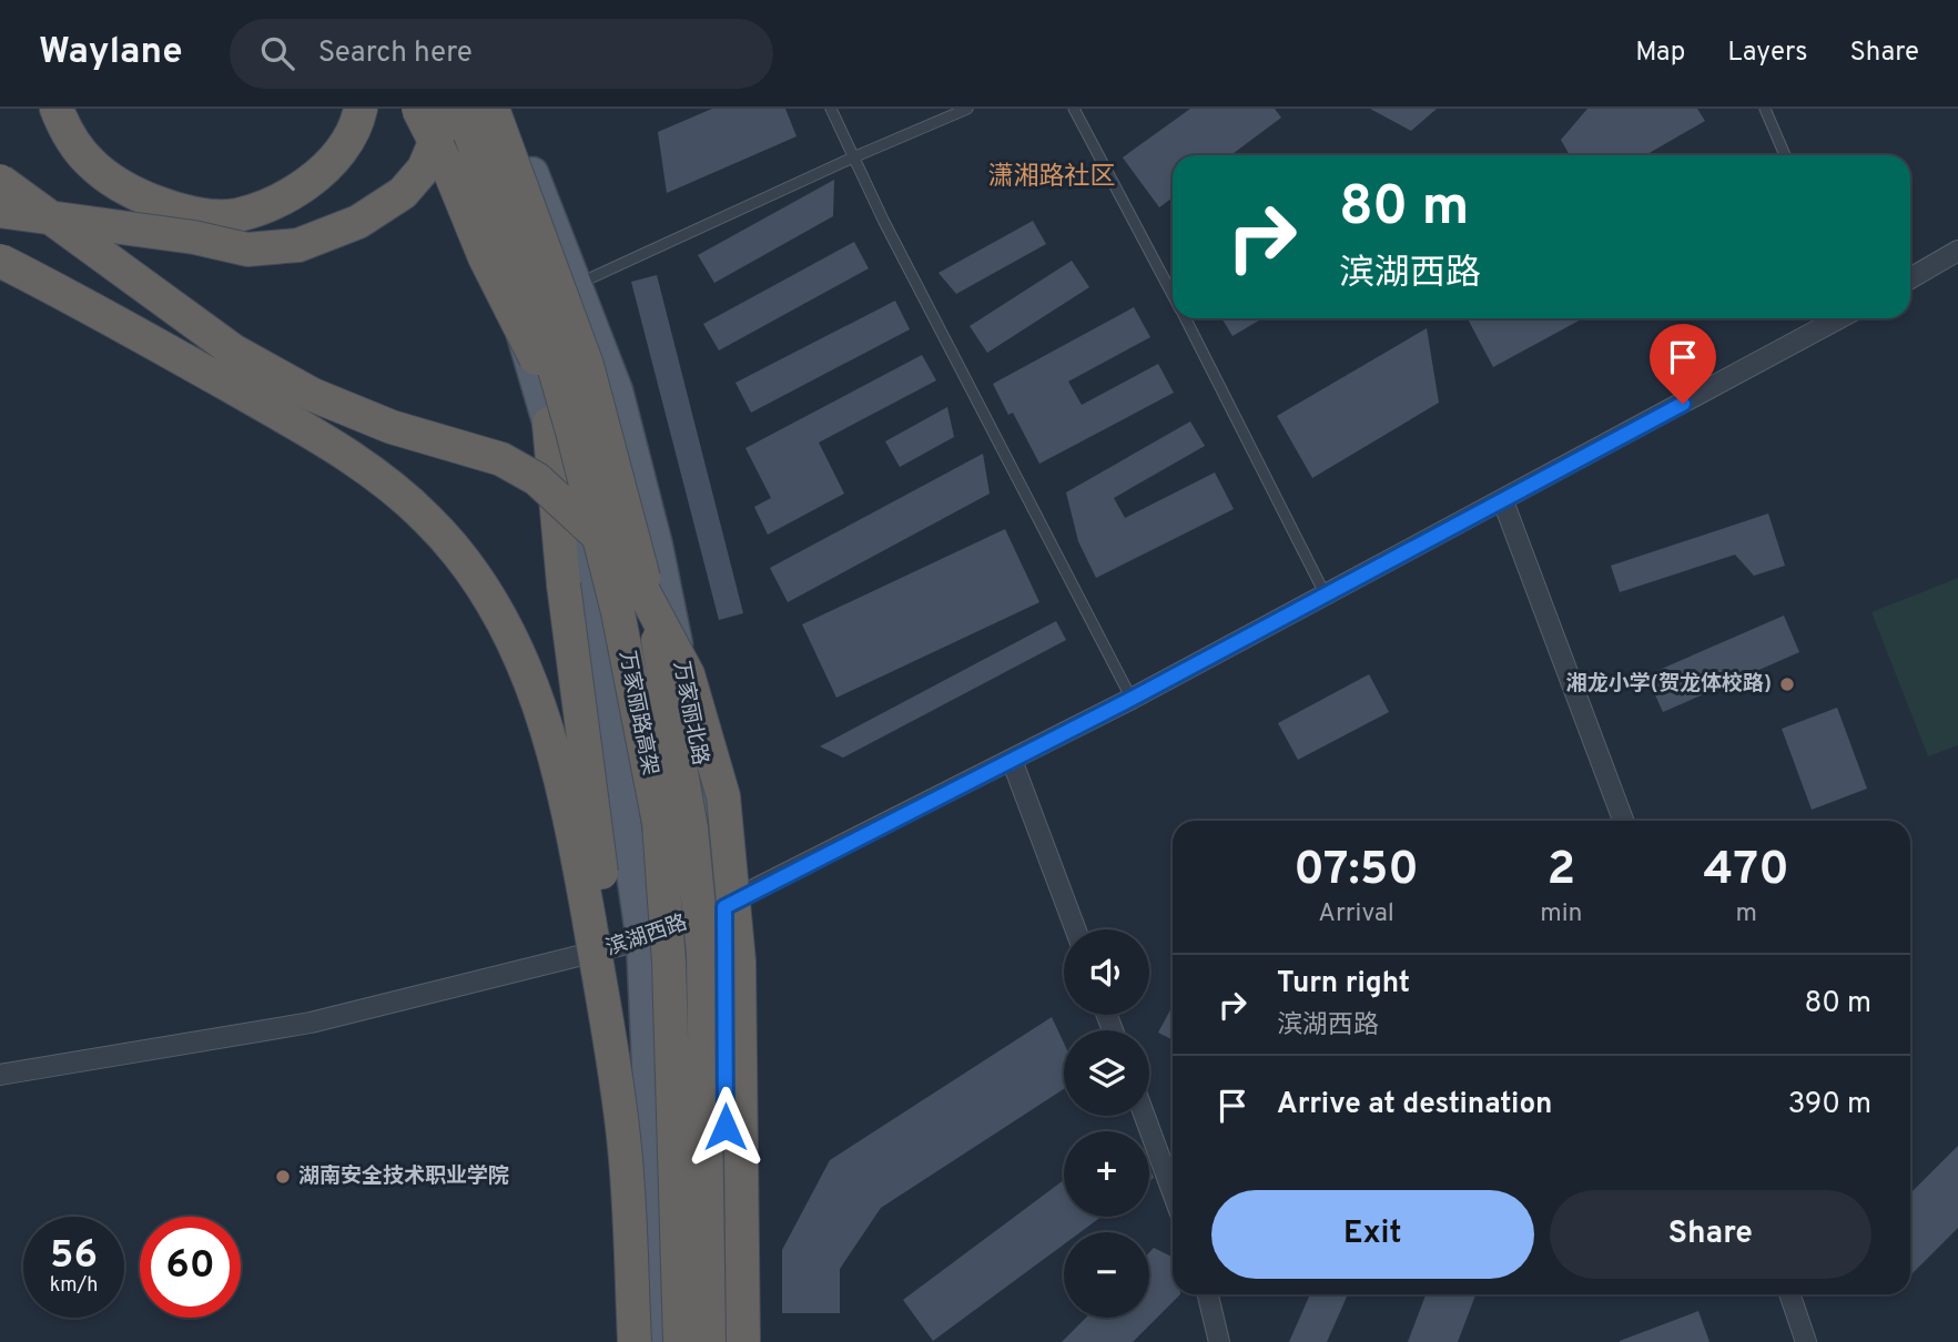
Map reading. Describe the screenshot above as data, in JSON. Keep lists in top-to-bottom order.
{
  "streets": {
    "highway": ["万家丽路高架"],
    "main road": ["万家丽北路"],
    "street": ["滨湖西路"]
  },
  "crossings": [
    ["万家丽北路", "滨湖西路"]
  ],
  "districts": ["潇湘路社区"],
  "places": ["湘龙小学(贺龙体校路)", "湖南安全技术职业学院"],
  "page": {
    "header": "Waylane",
    "search": "Search here",
    "nav": ["Map", "Layers", "Share"],
    "turn": ["80 m", "滨湖西路"],
    "eta": [
      "07:50",
      "Arrival",
      "2",
      "min",
      "470",
      "m"
    ],
    "map_buttons": ["+", "−"],
    "list": [
      {
        "name": "Turn right",
        "note": "滨湖西路",
        "value": "80 m"
      },
      {
        "name": "Arrive at destination",
        "value": "390 m"
      }
    ],
    "buttons": ["Exit", "Share"],
    "speed": "56 km/h",
    "limit": "60"
  }
}
